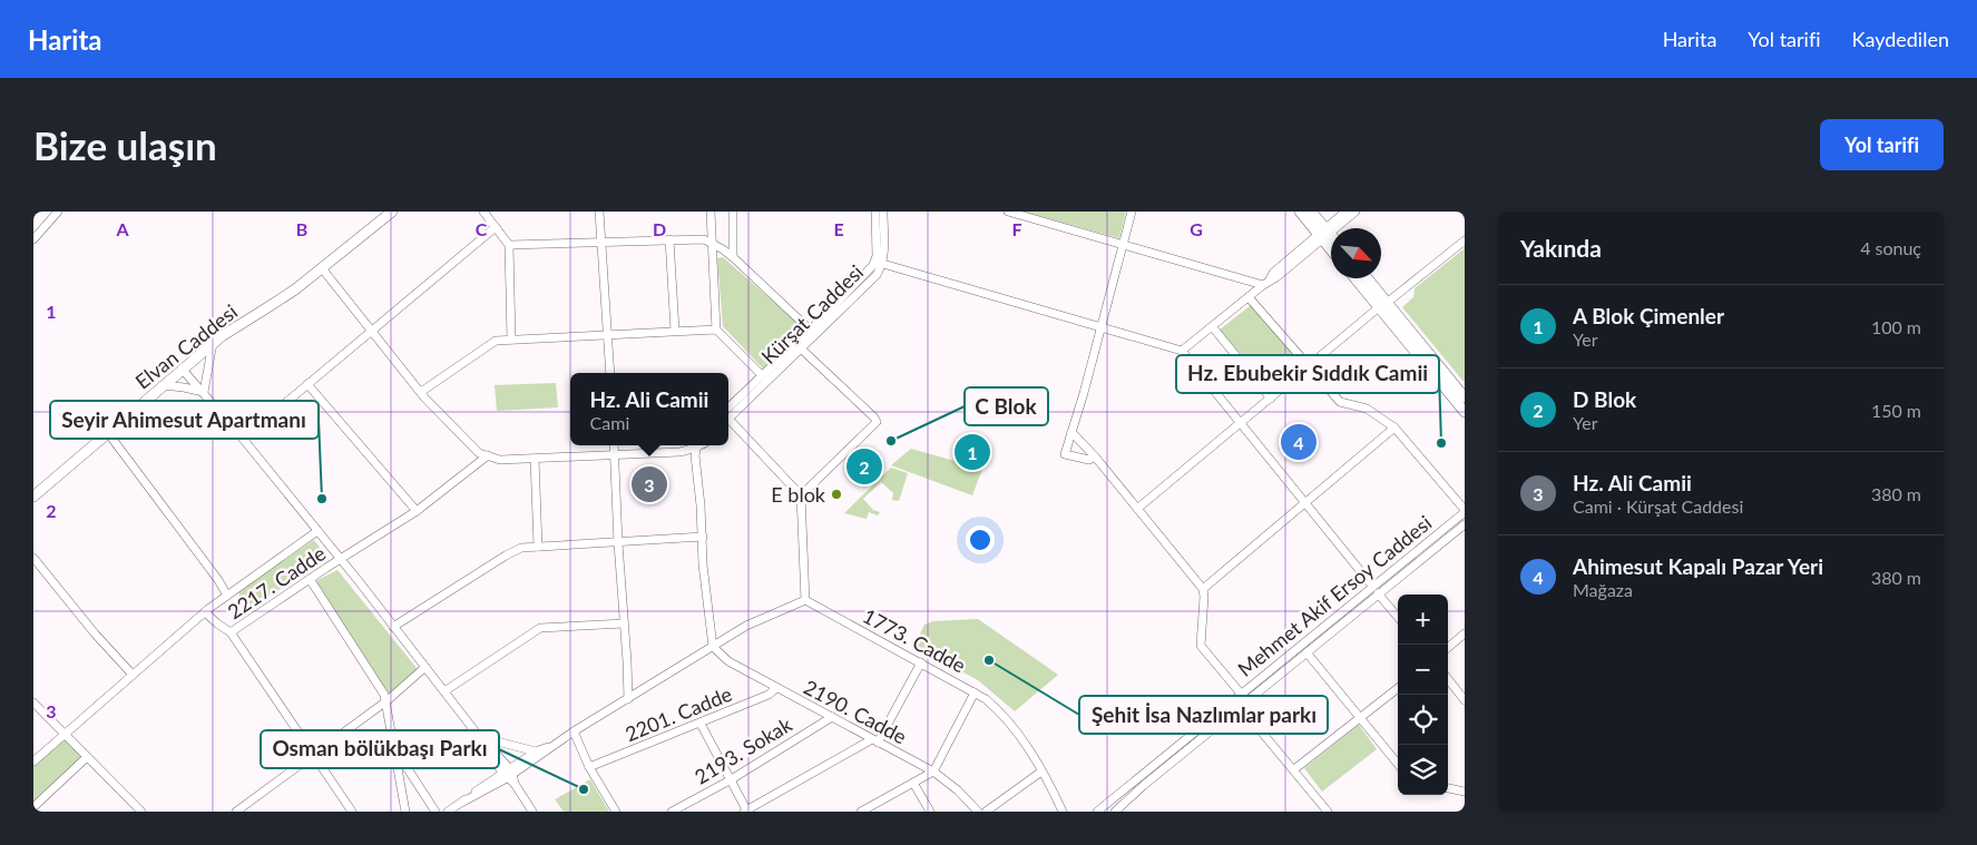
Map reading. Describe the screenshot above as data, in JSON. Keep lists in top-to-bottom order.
{
  "streets": {
    "main road": ["Elvan Caddesi"],
    "street": [
      "Kürşat Caddesi",
      "2217. Cadde",
      "Mehmet Akif Ersoy Caddesi",
      "1773. Cadde",
      "2190. Cadde",
      "2201. Cadde",
      "2193. Sokak"
    ]
  },
  "crossings": [
    ["1773. Cadde", "2201. Cadde"],
    ["2190. Cadde", "2201. Cadde"],
    ["2190. Cadde", "2193. Sokak"]
  ],
  "places": [
    "C Blok",
    "Hz. Ebubekir Sıddık Camii",
    "E blok",
    "Seyir Ahimesut Apartmanı",
    "Şehit İsa Nazlımlar parkı",
    "Osman bölükbaşı Parkı"
  ],
  "north": "bottom right",
  "page": {
    "header": "Harita",
    "nav": ["Harita", "Yol tarifi", "Kaydedilen"],
    "buttons": "Yol tarifi",
    "title": "Bize ulaşın",
    "heading": ["Yakında", "4 sonuç"],
    "list": [
      {
        "mark": "1",
        "name": "A Blok Çimenler",
        "note": "Yer",
        "value": "100 m"
      },
      {
        "mark": "2",
        "name": "D Blok",
        "note": "Yer",
        "value": "150 m"
      },
      {
        "mark": "3",
        "name": "Hz. Ali Camii",
        "note": "Cami · Kürşat Caddesi",
        "value": "380 m"
      },
      {
        "mark": "4",
        "name": "Ahimesut Kapalı Pazar Yeri",
        "note": "Mağaza",
        "value": "380 m"
      }
    ],
    "popup": ["Hz. Ali Camii", "Cami"],
    "pins": [
      "4",
      "1",
      "2",
      "3"
    ],
    "map_buttons": ["+", "−"]
  },
  "grid": {
    "columns": [
      "A",
      "B",
      "C",
      "D",
      "E",
      "F",
      "G"
    ],
    "rows": ["1", "2", "3"]
  }
}
